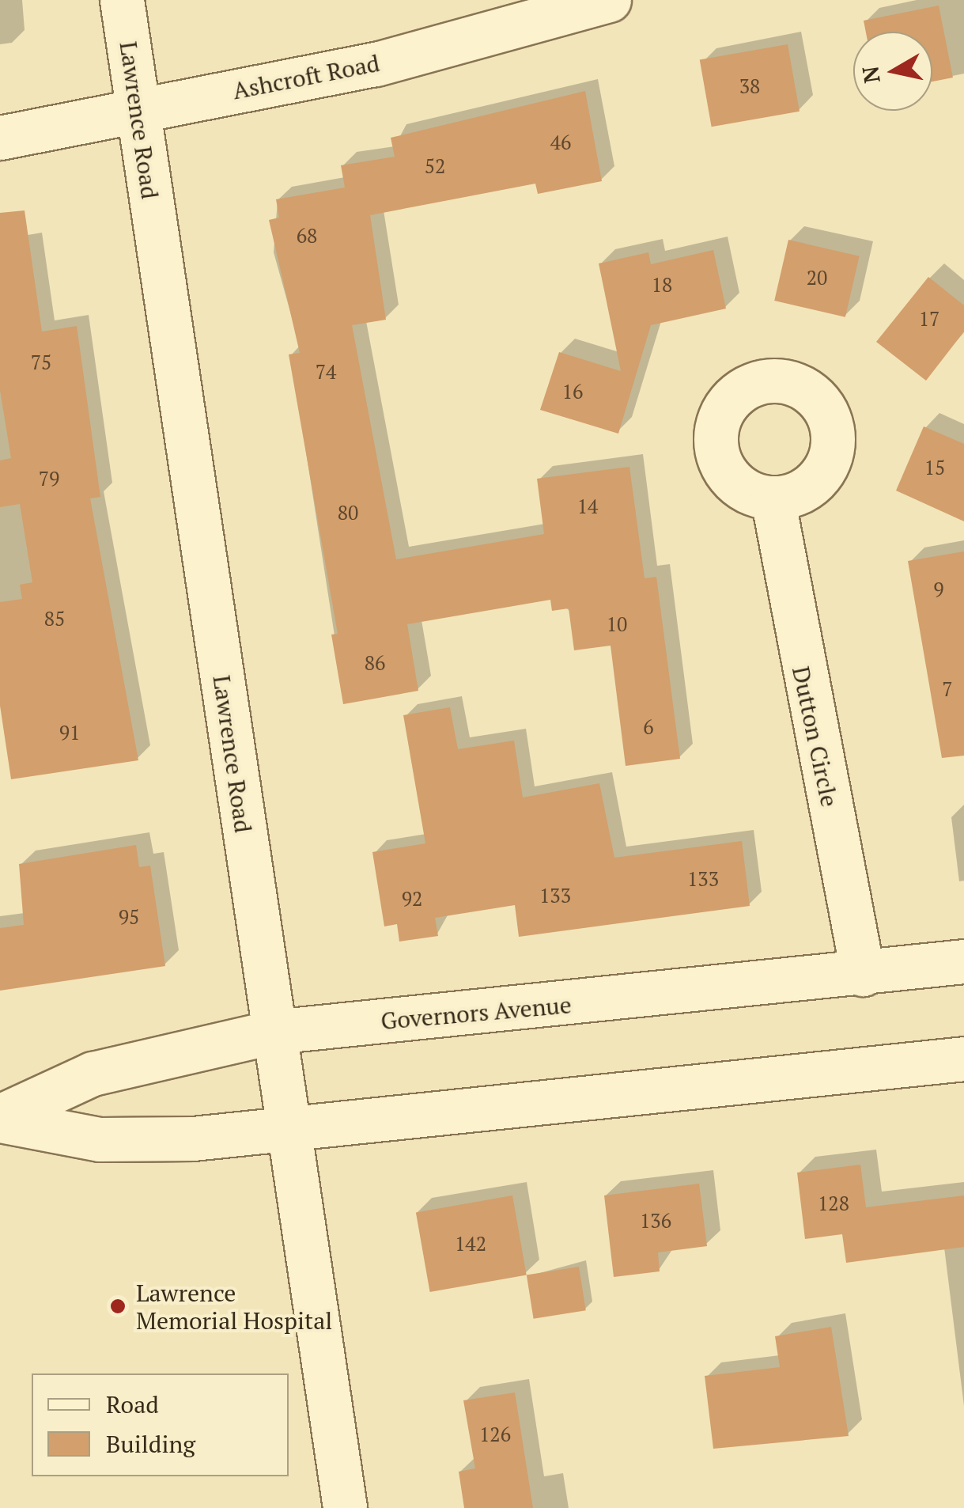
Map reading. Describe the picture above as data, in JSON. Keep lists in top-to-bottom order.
{
  "streets": {
    "street": [
      "Ashcroft Road",
      "Lawrence Road",
      "Dutton Circle",
      "Governors Avenue"
    ]
  },
  "crossings": [
    ["Ashcroft Road", "Lawrence Road"],
    ["Lawrence Road", "Governors Avenue"],
    ["Dutton Circle", "Governors Avenue"]
  ],
  "places": ["Lawrence Memorial Hospital"],
  "house_numbers": [
    "38",
    "46",
    "52",
    "68",
    "20",
    "18",
    "17",
    "75",
    "74",
    "16",
    "15",
    "79",
    "14",
    "80",
    "9",
    "85",
    "10",
    "86",
    "7",
    "6",
    "91",
    "133",
    "133",
    "92",
    "95",
    "128",
    "136",
    "142",
    "126"
  ],
  "legend": ["Road", "Building"],
  "north": "left"
}
